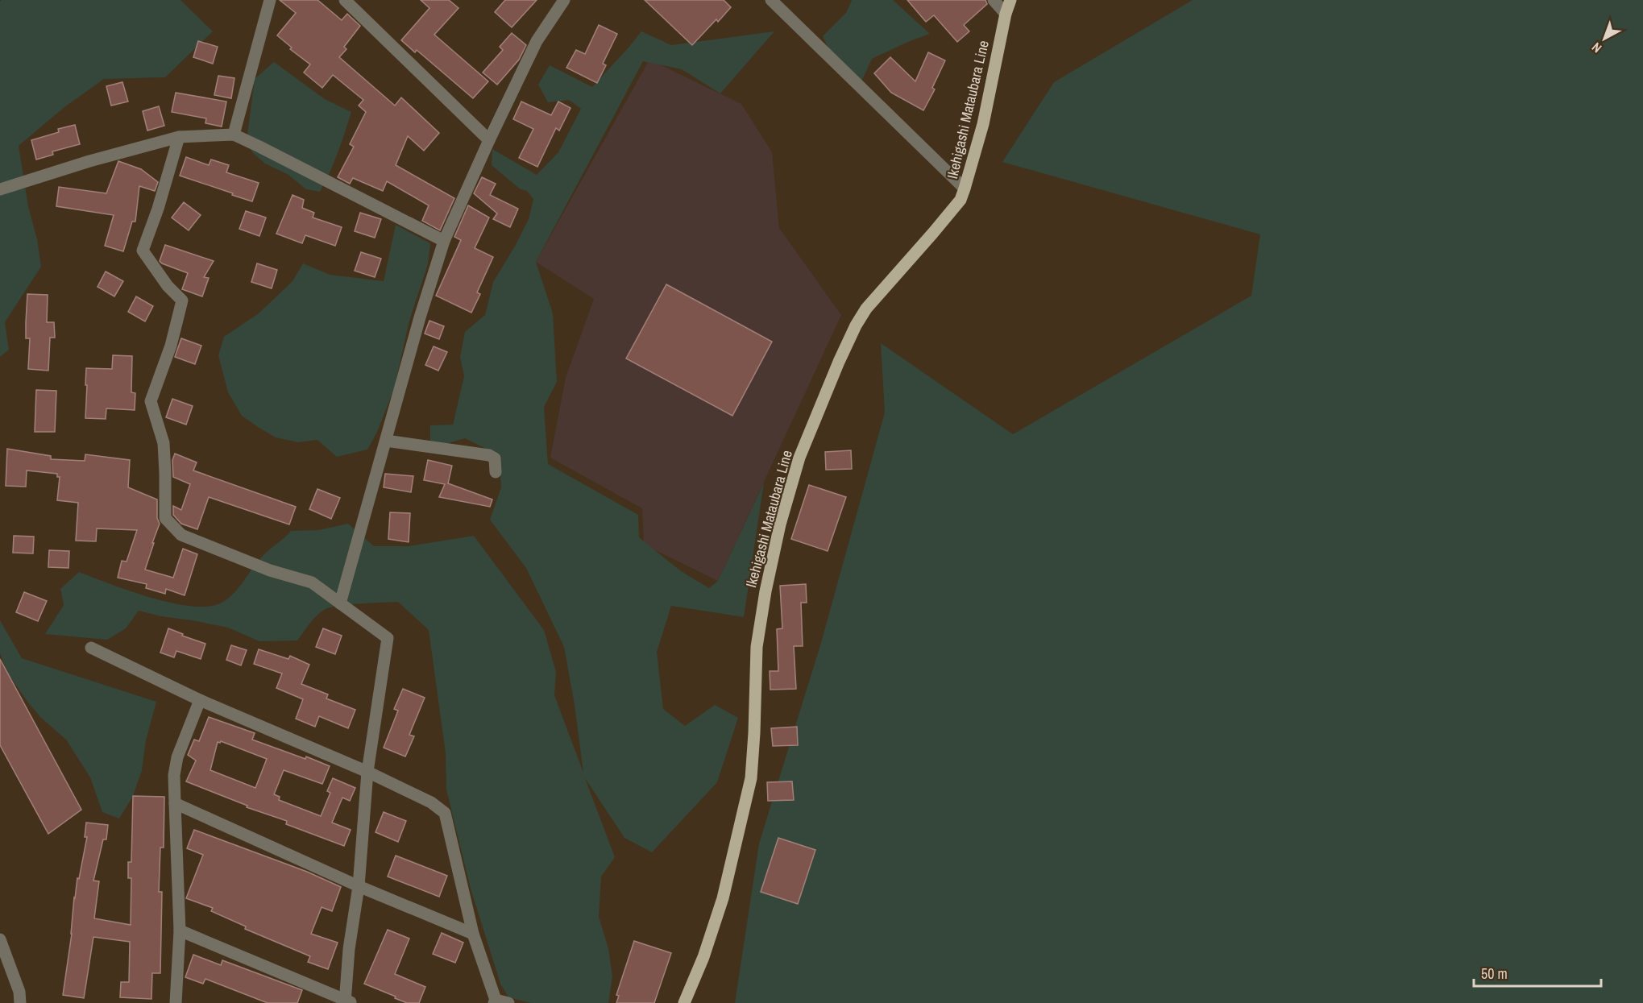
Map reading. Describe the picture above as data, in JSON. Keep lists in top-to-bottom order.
{
  "streets": {
    "main road": ["Ikehigashi Mataubara Line"]
  },
  "scale_bar": "50 m",
  "north": "bottom left"
}
